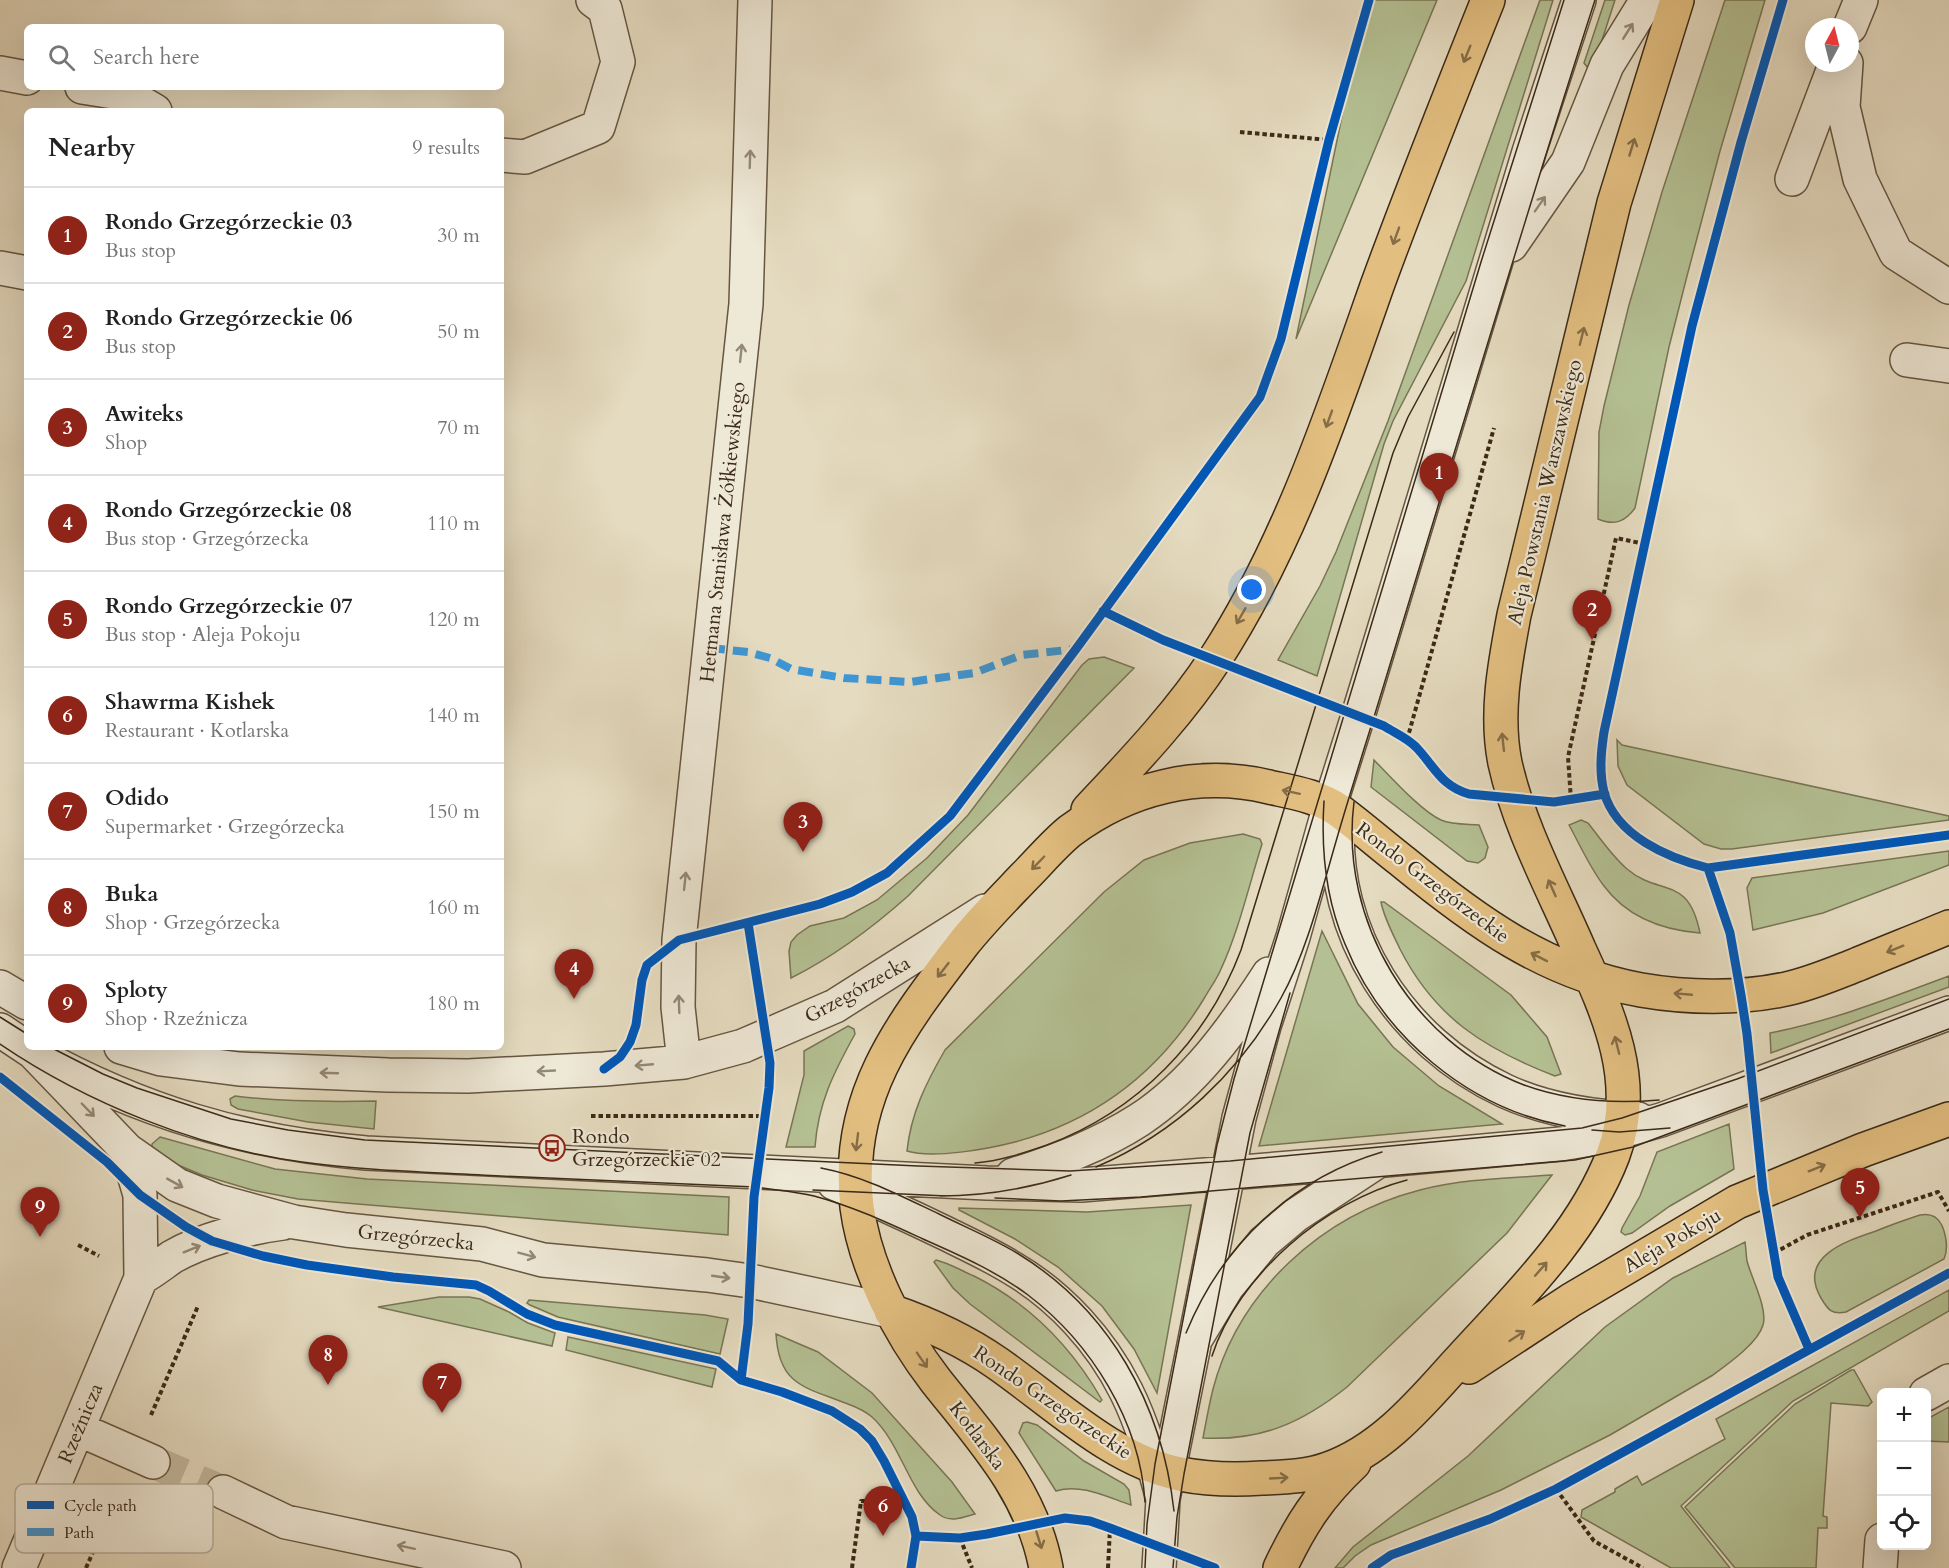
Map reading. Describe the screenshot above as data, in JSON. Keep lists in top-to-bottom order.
{
  "streets": {
    "main road": [
      "Aleja Powstania Warszawskiego",
      "Rondo Grzegórzeckie",
      "Aleja Pokoju",
      "Kotlarska"
    ],
    "street": ["Hetmana Stanisława Żółkiewskiego", "Grzegórzecka", "Rzeźnicza"]
  },
  "crossings": [
    ["Aleja Powstania Warszawskiego", "Rondo Grzegórzeckie"],
    ["Hetmana Stanisława Żółkiewskiego", "Grzegórzecka"],
    ["Rondo Grzegórzeckie", "Grzegórzecka"],
    ["Rondo Grzegórzeckie", "Aleja Pokoju"],
    ["Rondo Grzegórzeckie", "Kotlarska"],
    ["Grzegórzecka", "Rzeźnicza"],
    ["Grzegórzecka", "Kotlarska"]
  ],
  "one_way": ["Hetmana Stanisława Żółkiewskiego", "Kotlarska"],
  "places": {
    "bus stop": ["Rondo Grzegórzeckie 02"]
  },
  "legend": ["Cycle path", "Path"],
  "north": "top",
  "page": {
    "search": "Search here",
    "heading": ["Nearby", "9 results"],
    "list": [
      {
        "mark": "1",
        "name": "Rondo Grzegórzeckie 03",
        "note": "Bus stop",
        "value": "30 m"
      },
      {
        "mark": "2",
        "name": "Rondo Grzegórzeckie 06",
        "note": "Bus stop",
        "value": "50 m"
      },
      {
        "mark": "3",
        "name": "Awiteks",
        "note": "Shop",
        "value": "70 m"
      },
      {
        "mark": "4",
        "name": "Rondo Grzegórzeckie 08",
        "note": "Bus stop · Grzegórzecka",
        "value": "110 m"
      },
      {
        "mark": "5",
        "name": "Rondo Grzegórzeckie 07",
        "note": "Bus stop · Aleja Pokoju",
        "value": "120 m"
      },
      {
        "mark": "6",
        "name": "Shawrma Kishek",
        "note": "Restaurant · Kotlarska",
        "value": "140 m"
      },
      {
        "mark": "7",
        "name": "Odido",
        "note": "Supermarket · Grzegórzecka",
        "value": "150 m"
      },
      {
        "mark": "8",
        "name": "Buka",
        "note": "Shop · Grzegórzecka",
        "value": "160 m"
      },
      {
        "mark": "9",
        "name": "Sploty",
        "note": "Shop · Rzeźnicza",
        "value": "180 m"
      }
    ],
    "pins": [
      "1",
      "2",
      "3",
      "4",
      "5",
      "9",
      "8",
      "7",
      "6"
    ],
    "map_buttons": ["+", "−"]
  }
}
